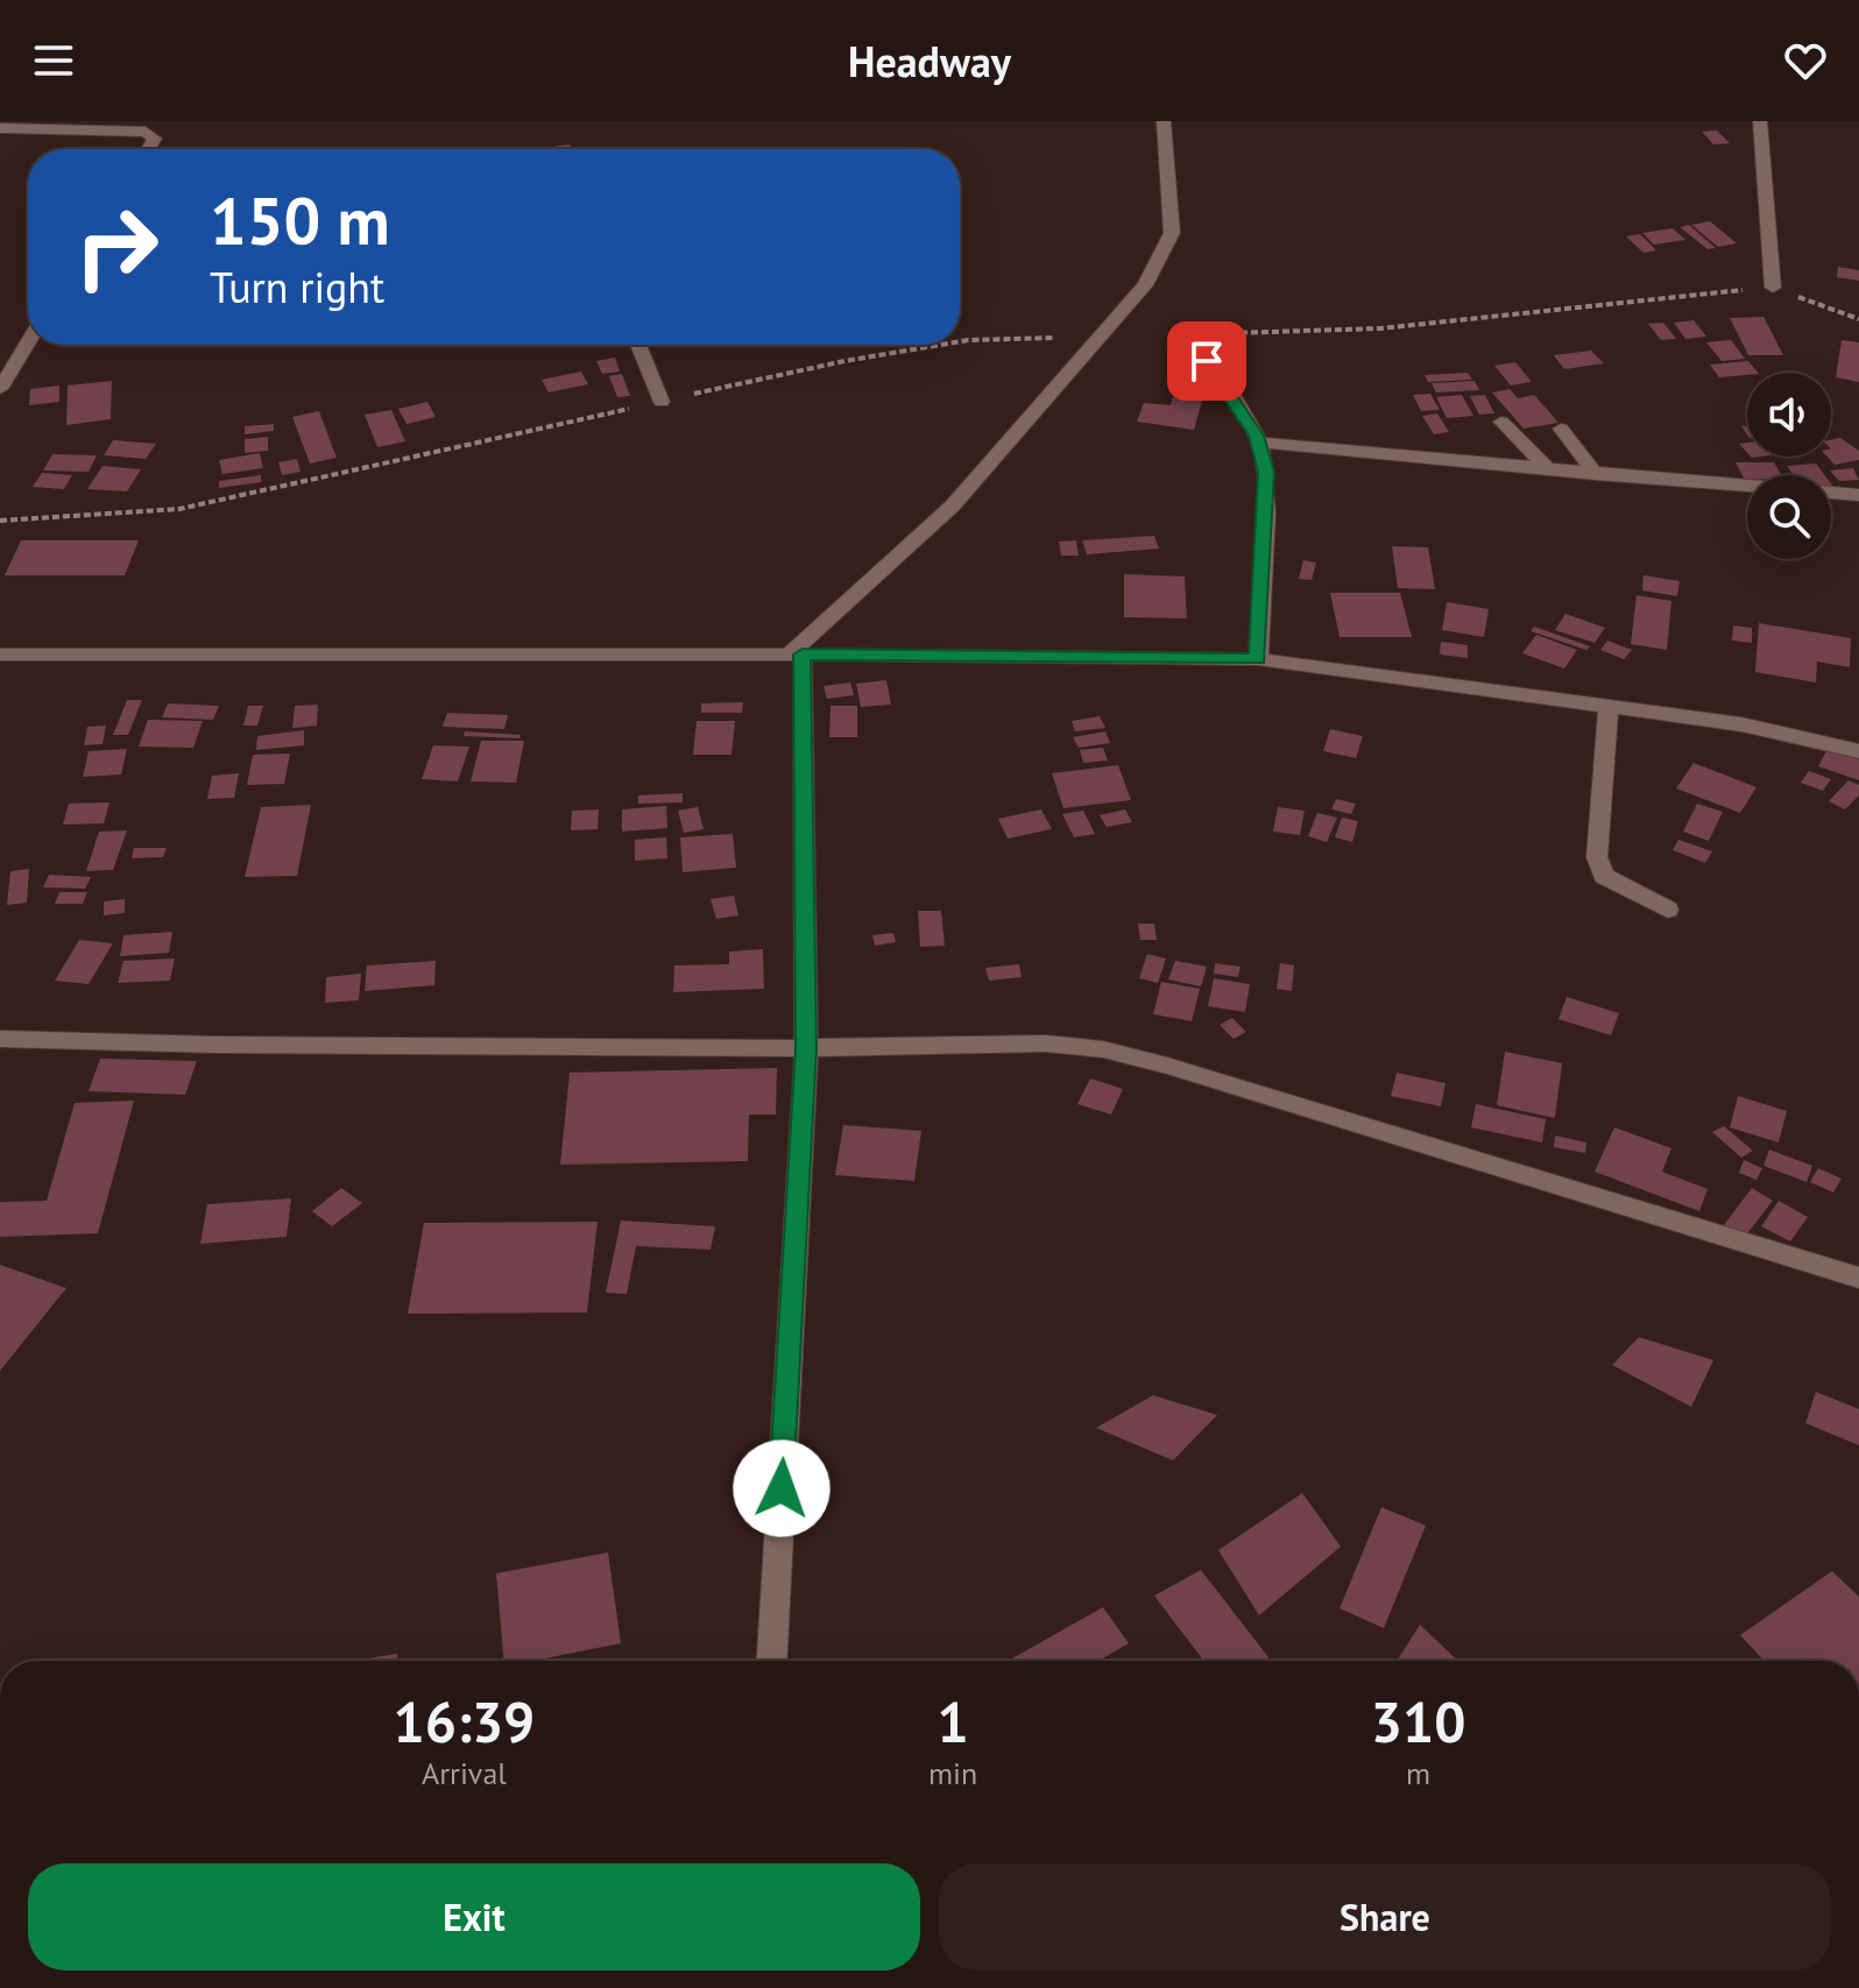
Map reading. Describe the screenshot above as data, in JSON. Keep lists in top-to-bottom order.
{
  "page": {
    "header": "Headway",
    "turn": ["150 m", "Turn right"],
    "eta": [
      "16:39",
      "Arrival",
      "1",
      "min",
      "310",
      "m"
    ],
    "buttons": ["Exit", "Share"]
  }
}
